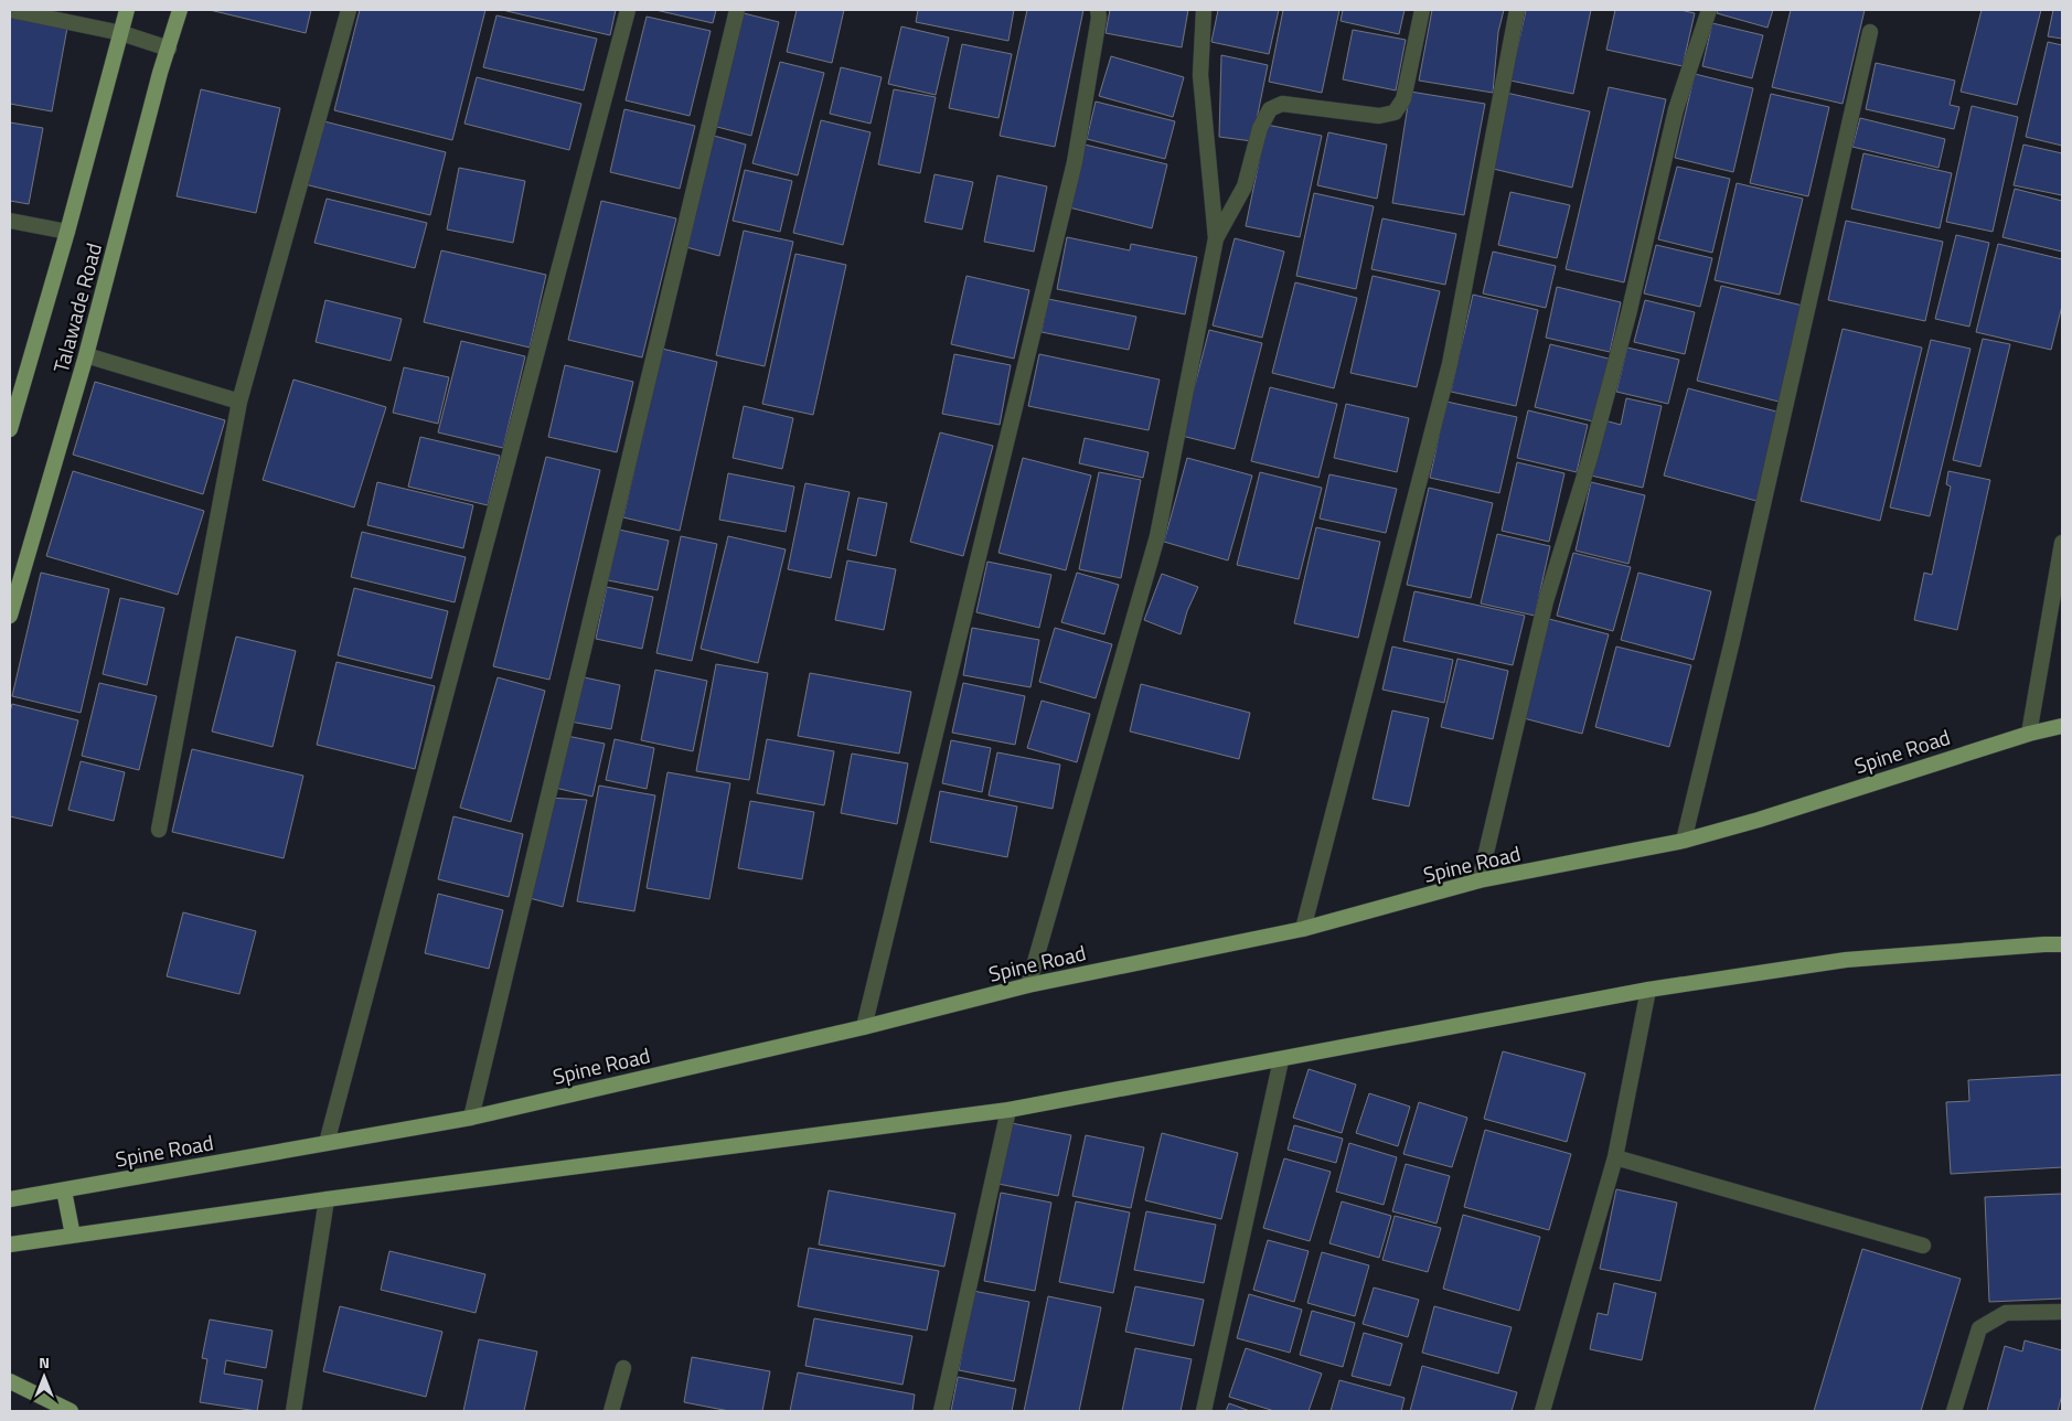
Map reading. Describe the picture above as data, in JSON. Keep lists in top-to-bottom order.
{
  "streets": {
    "main road": ["Talawade Road", "Spine Road"]
  },
  "north": "top"
}
